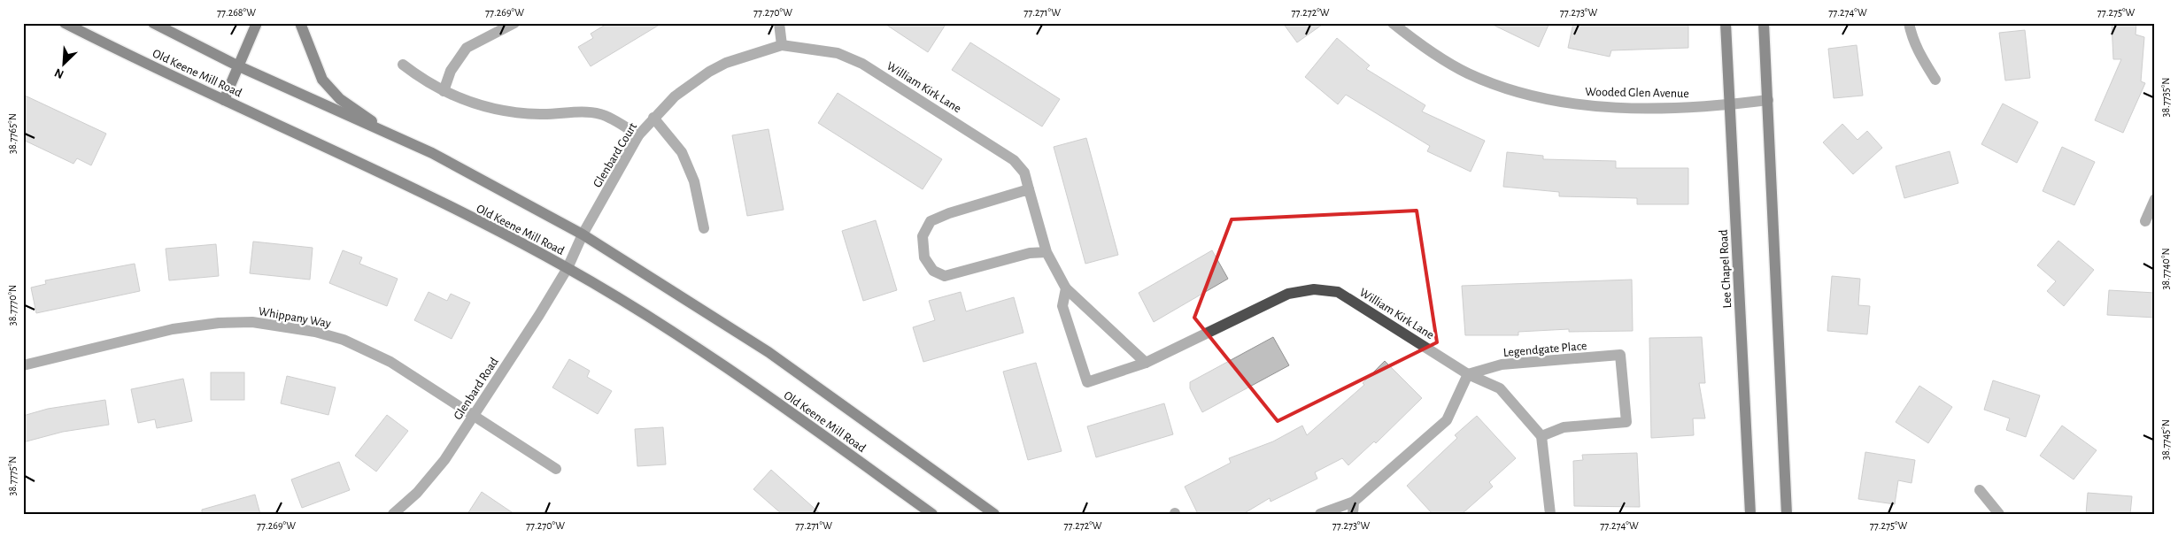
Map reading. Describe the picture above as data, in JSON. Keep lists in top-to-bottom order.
{
  "streets": {
    "main road": ["Old Keene Mill Road", "Lee Chapel Road"],
    "street": [
      "William Kirk Lane",
      "Wooded Glen Avenue",
      "Glenbard Court",
      "Whippany Way",
      "Legendgate Place",
      "Glenbard Road"
    ]
  },
  "crossings": [
    ["Old Keene Mill Road", "Glenbard Court"],
    ["Old Keene Mill Road", "Glenbard Road"],
    ["William Kirk Lane", "Glenbard Court"],
    ["William Kirk Lane", "Legendgate Place"],
    ["Wooded Glen Avenue", "Lee Chapel Road"],
    ["Glenbard Court", "Glenbard Road"],
    ["Whippany Way", "Glenbard Road"]
  ],
  "north": "bottom left",
  "coordinates": [
    "77.268°W",
    "77.269°W",
    "77.270°W",
    "77.271°W",
    "77.272°W",
    "77.273°W",
    "77.274°W",
    "77.275°W",
    "38.7735°N",
    "38.7765°N",
    "38.7740°N",
    "38.7770°N",
    "38.7745°N",
    "38.7775°N"
  ]
}
